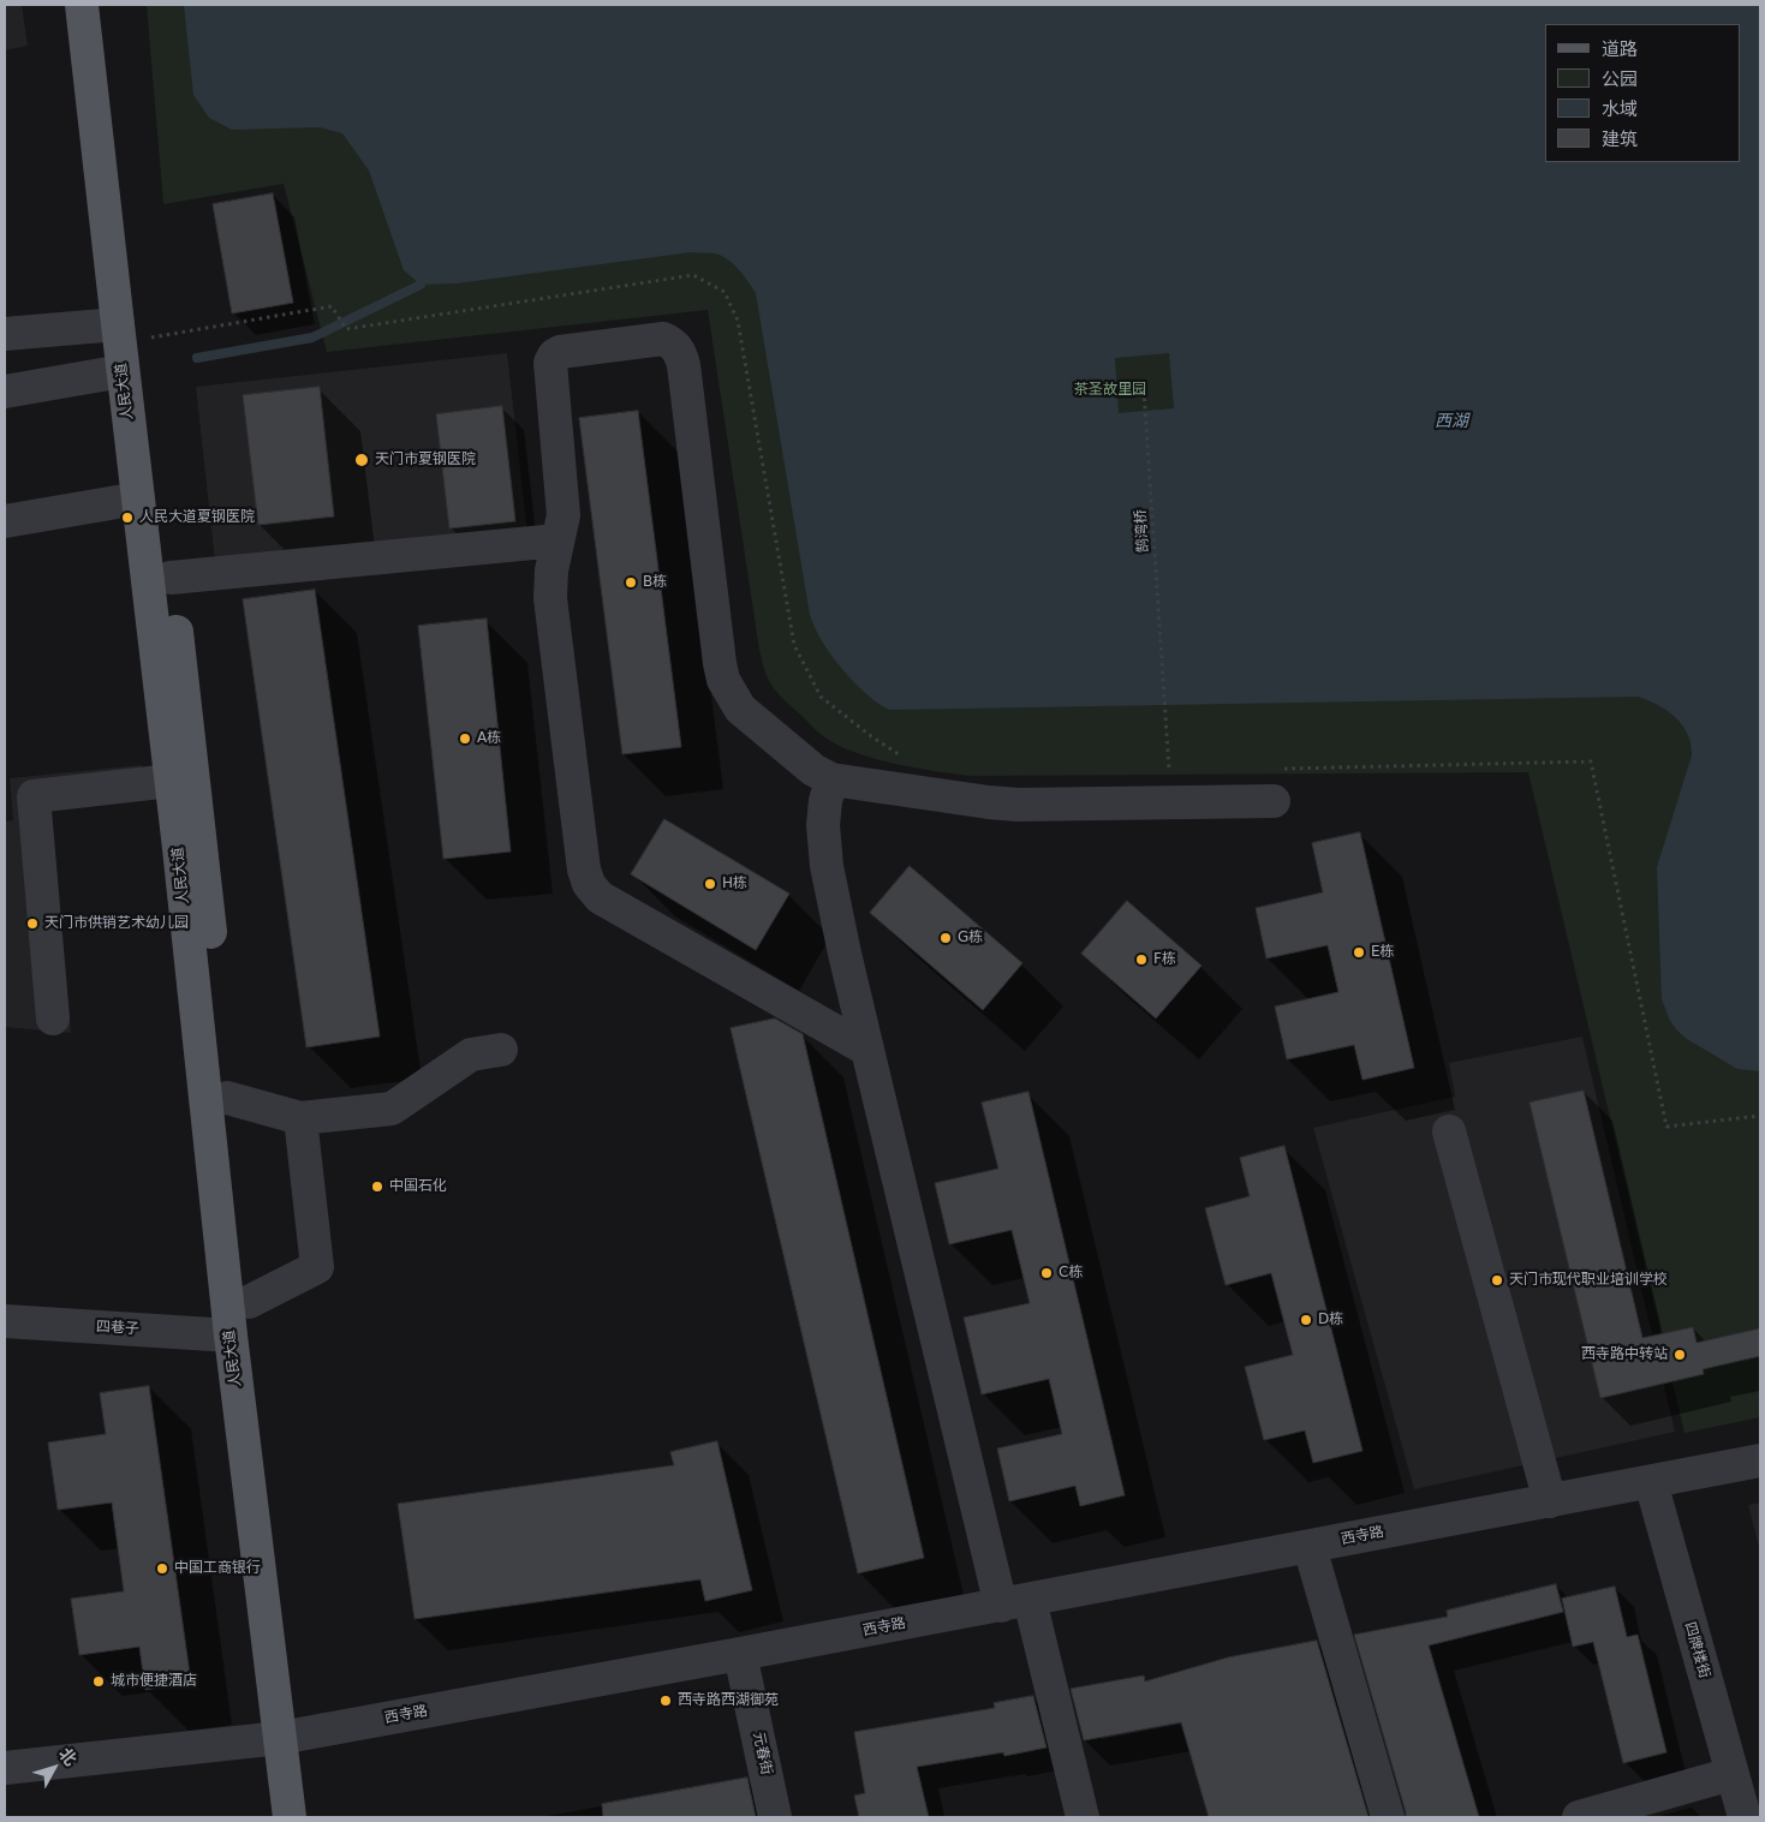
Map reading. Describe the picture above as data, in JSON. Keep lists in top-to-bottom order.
{
  "streets": {
    "main road": ["人民大道"],
    "street": [
      "四巷子",
      "西寺路",
      "四牌楼街",
      "元春街"
    ],
    "path": ["鹄湾桥"]
  },
  "crossings": [
    ["人民大道", "四巷子"],
    ["人民大道", "西寺路"],
    ["西寺路", "四牌楼街"],
    ["西寺路", "元春街"]
  ],
  "water": ["西湖"],
  "parks": ["茶圣故里园"],
  "places": [
    "天门市夏钢医院",
    "人民大道夏钢医院",
    "B栋",
    "A栋",
    "H栋",
    "天门市供销艺术幼儿园",
    "G栋",
    "E栋",
    "F栋",
    "中国石化",
    "C栋",
    "天门市现代职业培训学校",
    "D栋",
    "西寺路中转站",
    "中国工商银行",
    "城市便捷酒店",
    "西寺路西湖御苑"
  ],
  "legend": [
    "道路",
    "公园",
    "水域",
    "建筑"
  ],
  "north": "top right"
}
